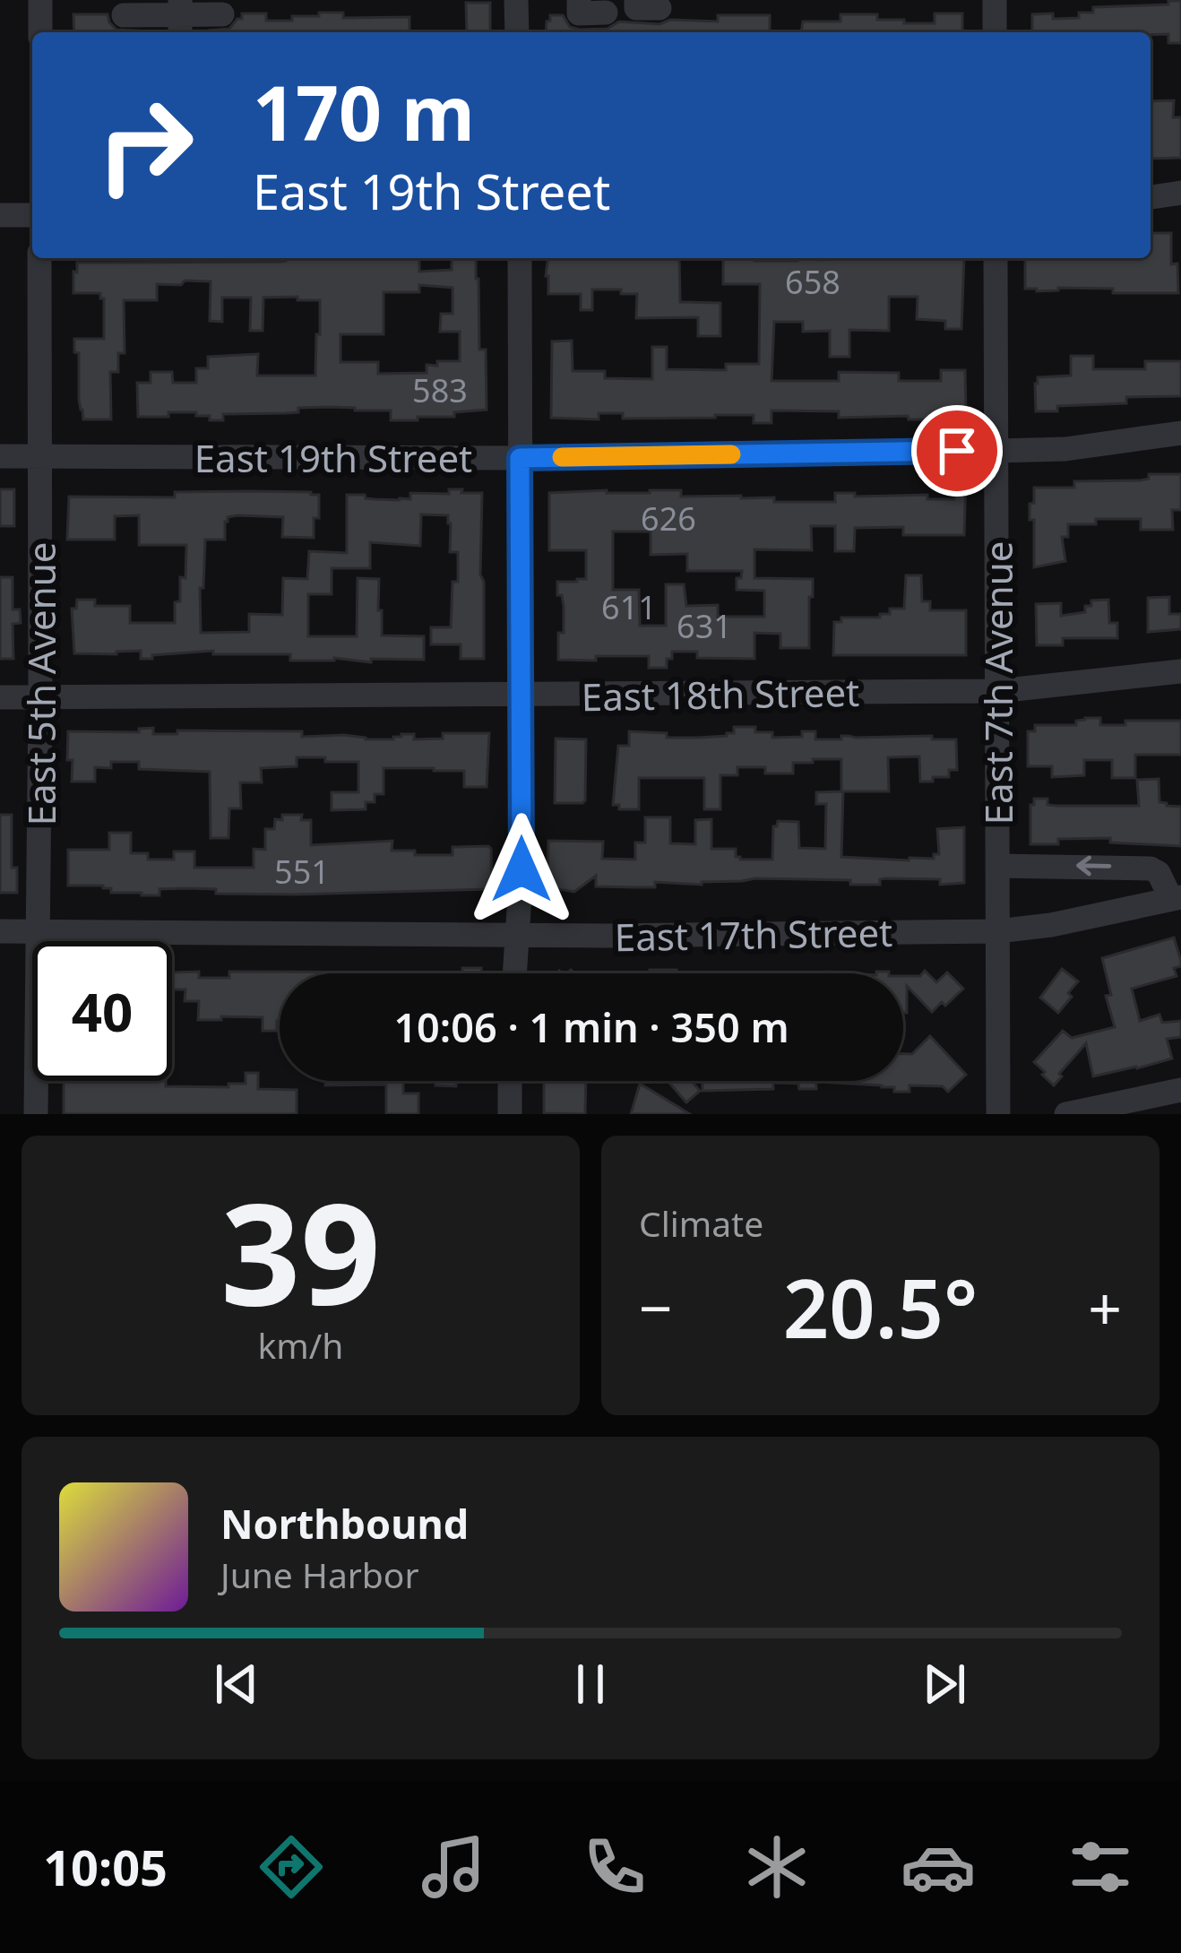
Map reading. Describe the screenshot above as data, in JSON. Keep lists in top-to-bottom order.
{
  "streets": {
    "street": [
      "East 19th Street",
      "East 7th Avenue",
      "East 5th Avenue",
      "East 18th Street",
      "East 17th Street"
    ]
  },
  "crossings": [
    ["East 19th Street", "East 7th Avenue"],
    ["East 19th Street", "East 5th Avenue"],
    ["East 7th Avenue", "East 18th Street"],
    ["East 7th Avenue", "East 17th Street"],
    ["East 5th Avenue", "East 18th Street"],
    ["East 5th Avenue", "East 17th Street"]
  ],
  "house_numbers": [
    "658",
    "583",
    "626",
    "611",
    "631",
    "551"
  ],
  "page": {
    "turn": ["170 m", "East 19th Street"],
    "limit": "40",
    "trip": "10:06 · 1 min · 350 m",
    "tile": [
      ["39", "km/h"],
      "Climate"
    ],
    "heat": ["−", "20.5°", "+"],
    "song": ["Northbound", "June Harbor"],
    "tabs": "10:05"
  }
}
